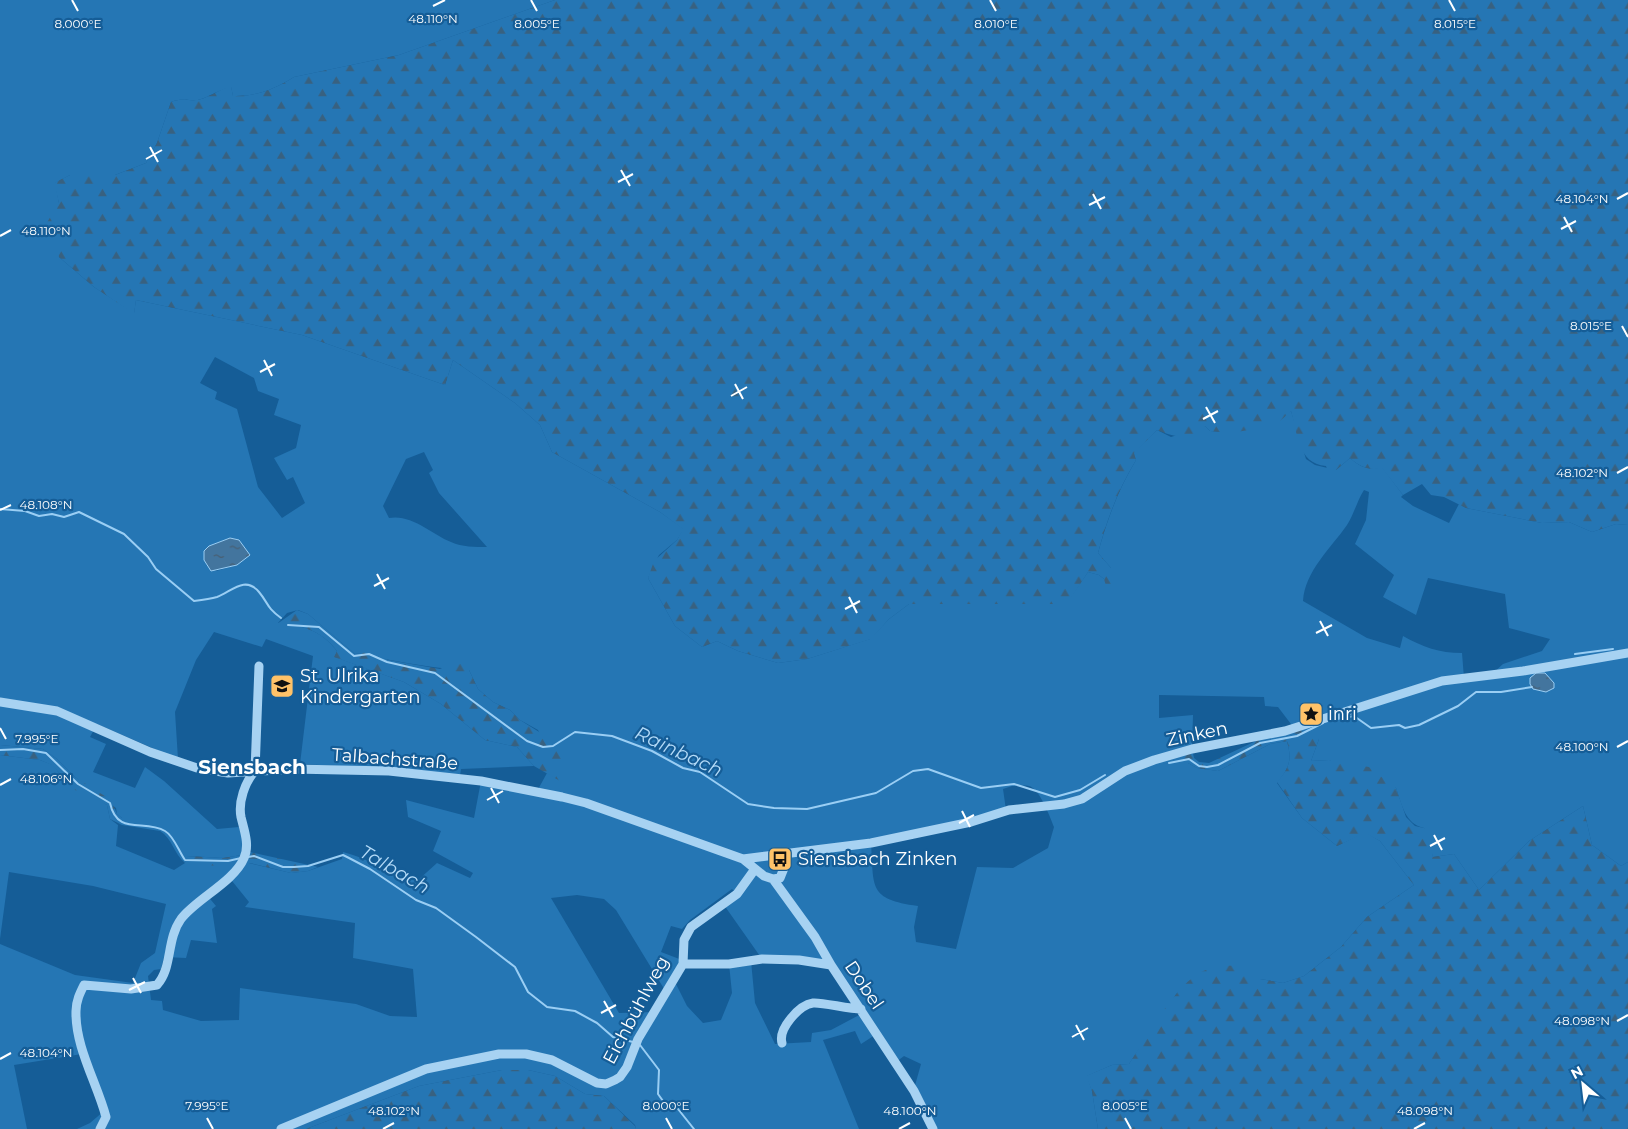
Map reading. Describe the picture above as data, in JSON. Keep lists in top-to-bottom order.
{
  "streets": {
    "street": [
      "Zinken",
      "Talbachstraße",
      "Dobel",
      "Eichbühlweg"
    ]
  },
  "crossings": [
    ["Zinken", "Talbachstraße"],
    ["Talbachstraße", "Dobel"],
    ["Talbachstraße", "Eichbühlweg"],
    ["Dobel", "Eichbühlweg"]
  ],
  "districts": ["Siensbach"],
  "water": ["Rainbach", "Talbach"],
  "places": {
    "school or university": ["St. Ulrika Kindergarten"],
    "place": ["inri"],
    "bus stop": ["Siensbach Zinken"]
  },
  "north": "top left",
  "coordinates": [
    "48.110°N",
    "8.000°E",
    "8.005°E",
    "8.010°E",
    "8.015°E",
    "48.104°N",
    "48.102°N",
    "48.108°N",
    "7.995°E",
    "48.100°N",
    "48.106°N",
    "48.098°N"
  ]
}
